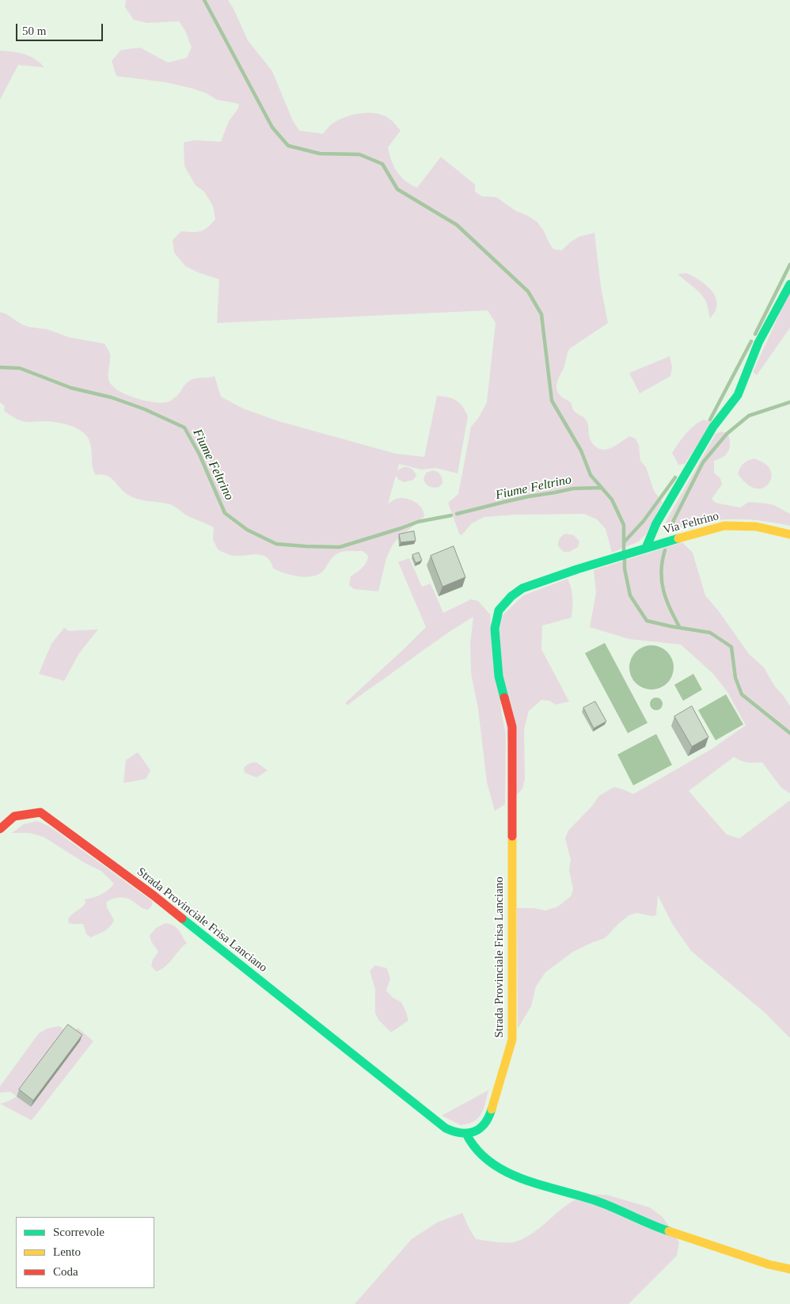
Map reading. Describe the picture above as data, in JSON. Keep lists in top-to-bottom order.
{
  "streets": {
    "street": ["Via Feltrino", "Strada Provinciale Frisa Lanciano"]
  },
  "crossings": [
    ["Via Feltrino", "Strada Provinciale Frisa Lanciano"]
  ],
  "water": ["Fiume Feltrino"],
  "legend": ["Scorrevole", "Lento", "Coda"],
  "scale_bar": "50 m"
}
